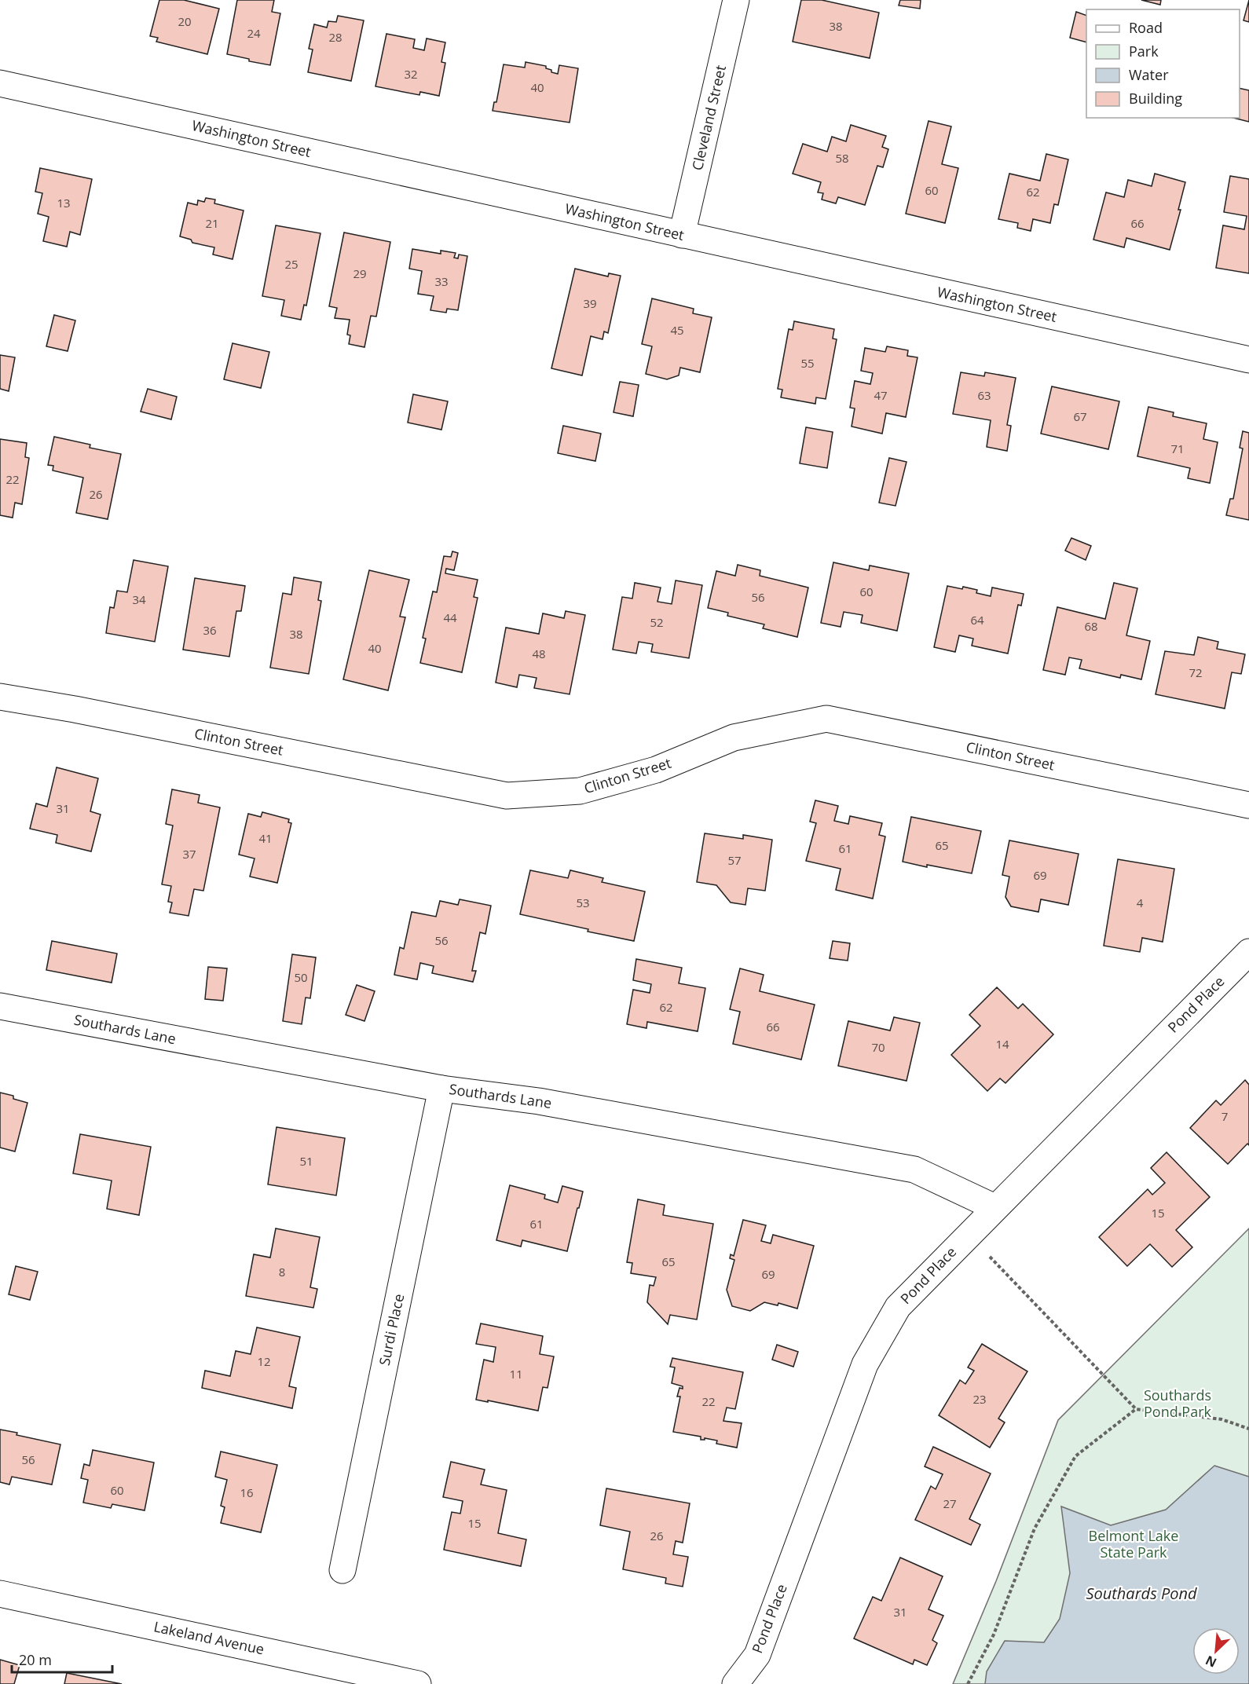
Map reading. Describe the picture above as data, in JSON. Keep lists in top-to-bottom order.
{
  "streets": {
    "street": [
      "Cleveland Street",
      "Washington Street",
      "Clinton Street",
      "Pond Place",
      "Southards Lane",
      "Surdi Place",
      "Lakeland Avenue"
    ]
  },
  "crossings": [
    ["Cleveland Street", "Washington Street"],
    ["Pond Place", "Southards Lane"],
    ["Southards Lane", "Surdi Place"]
  ],
  "water": ["Southards Pond"],
  "parks": ["Southards Pond Park", "Belmont Lake State Park"],
  "house_numbers": [
    "20",
    "38",
    "24",
    "28",
    "32",
    "40",
    "58",
    "60",
    "62",
    "13",
    "21",
    "66",
    "25",
    "29",
    "33",
    "39",
    "45",
    "55",
    "47",
    "63",
    "67",
    "71",
    "22",
    "26",
    "60",
    "56",
    "34",
    "44",
    "64",
    "52",
    "68",
    "36",
    "38",
    "40",
    "48",
    "72",
    "31",
    "41",
    "65",
    "61",
    "37",
    "57",
    "69",
    "53",
    "4",
    "56",
    "50",
    "62",
    "66",
    "14",
    "70",
    "7",
    "51",
    "15",
    "61",
    "65",
    "8",
    "69",
    "12",
    "11",
    "23",
    "22",
    "56",
    "60",
    "16",
    "27",
    "15",
    "26",
    "31"
  ],
  "legend": [
    "Road",
    "Park",
    "Water",
    "Building"
  ],
  "scale_bar": "20 m",
  "north": "bottom left"
}
